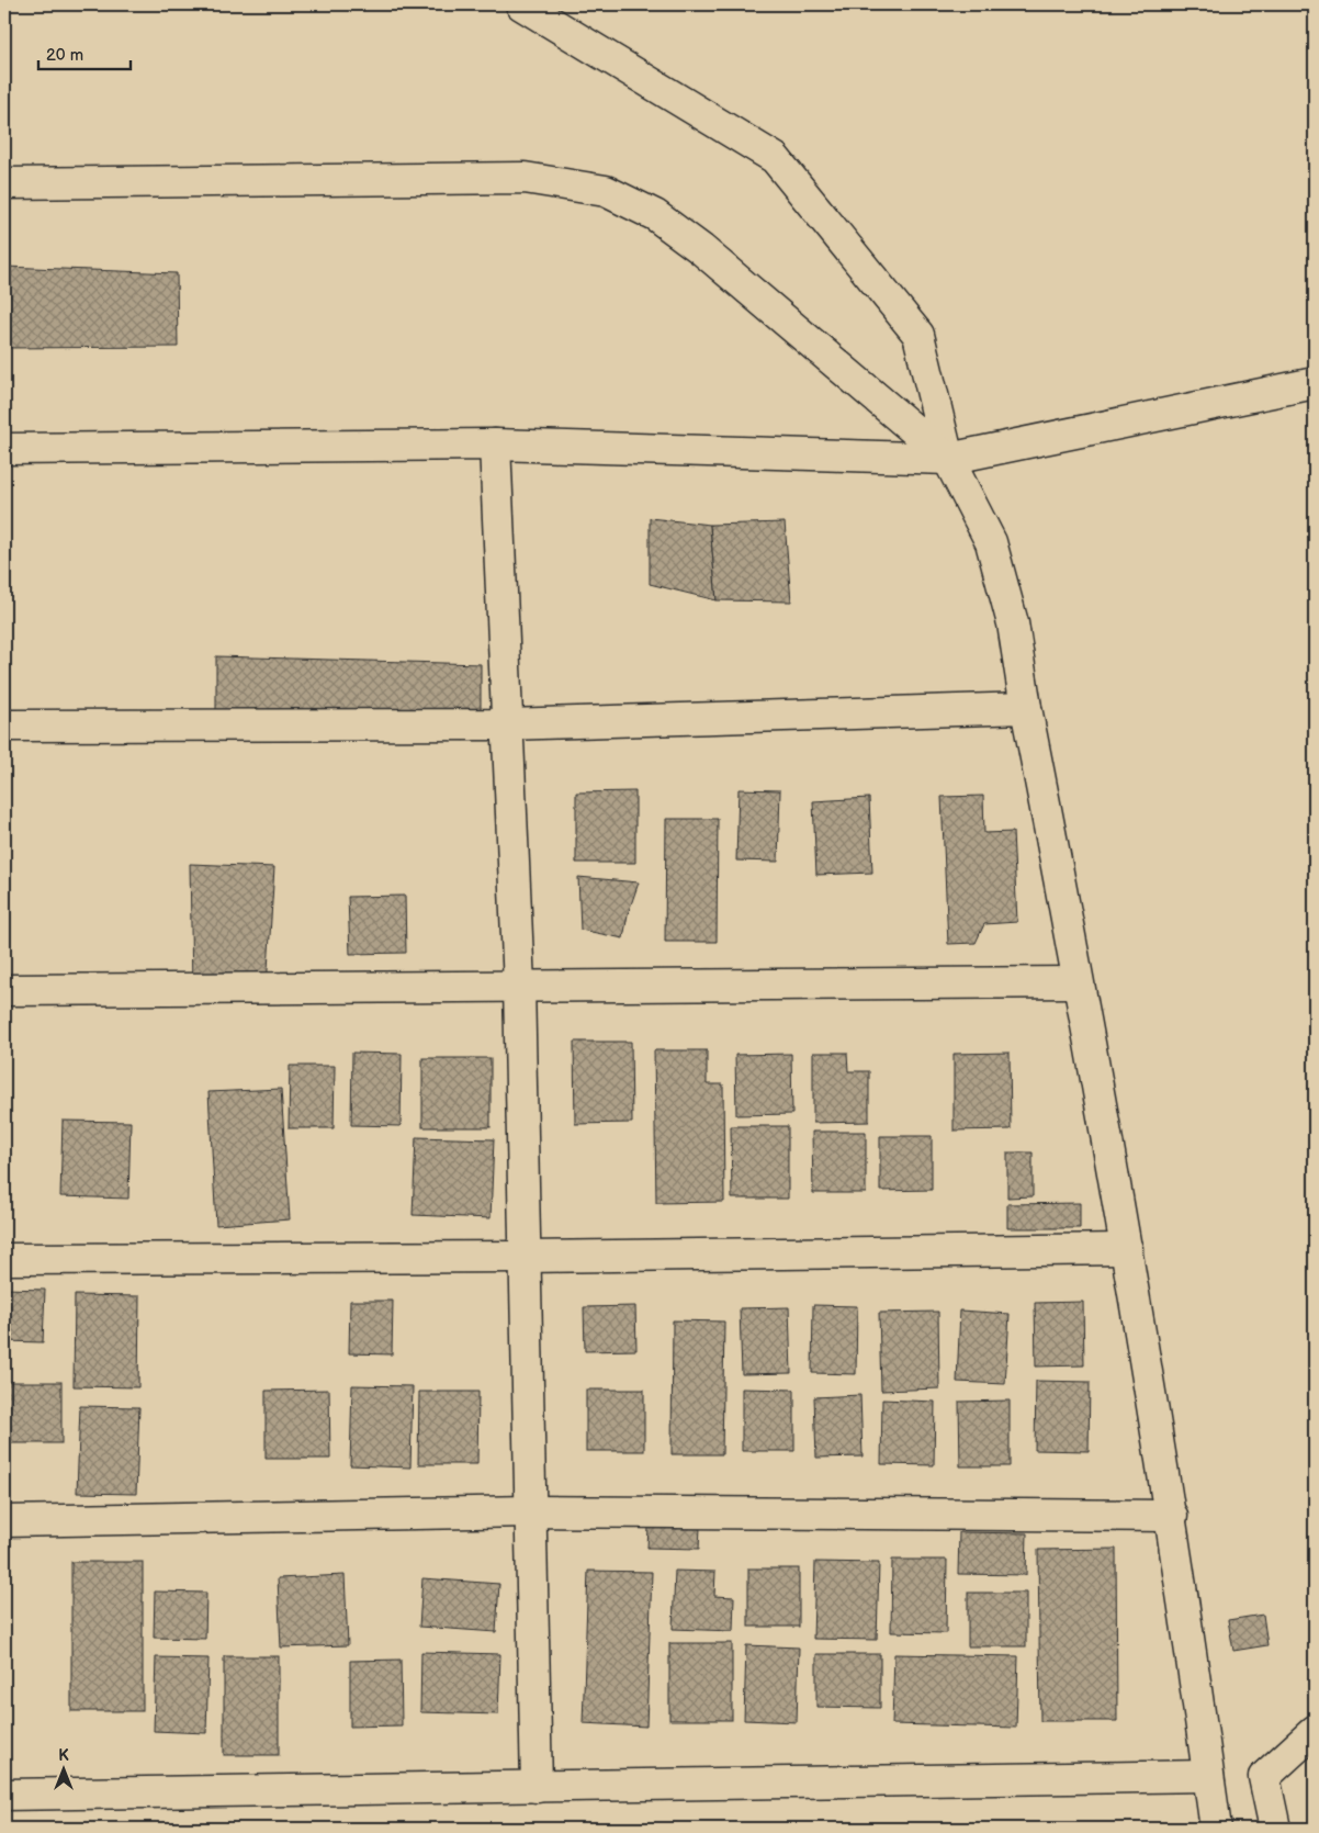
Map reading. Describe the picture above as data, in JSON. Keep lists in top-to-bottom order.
{
  "scale_bar": "20 m",
  "north": "top"
}
